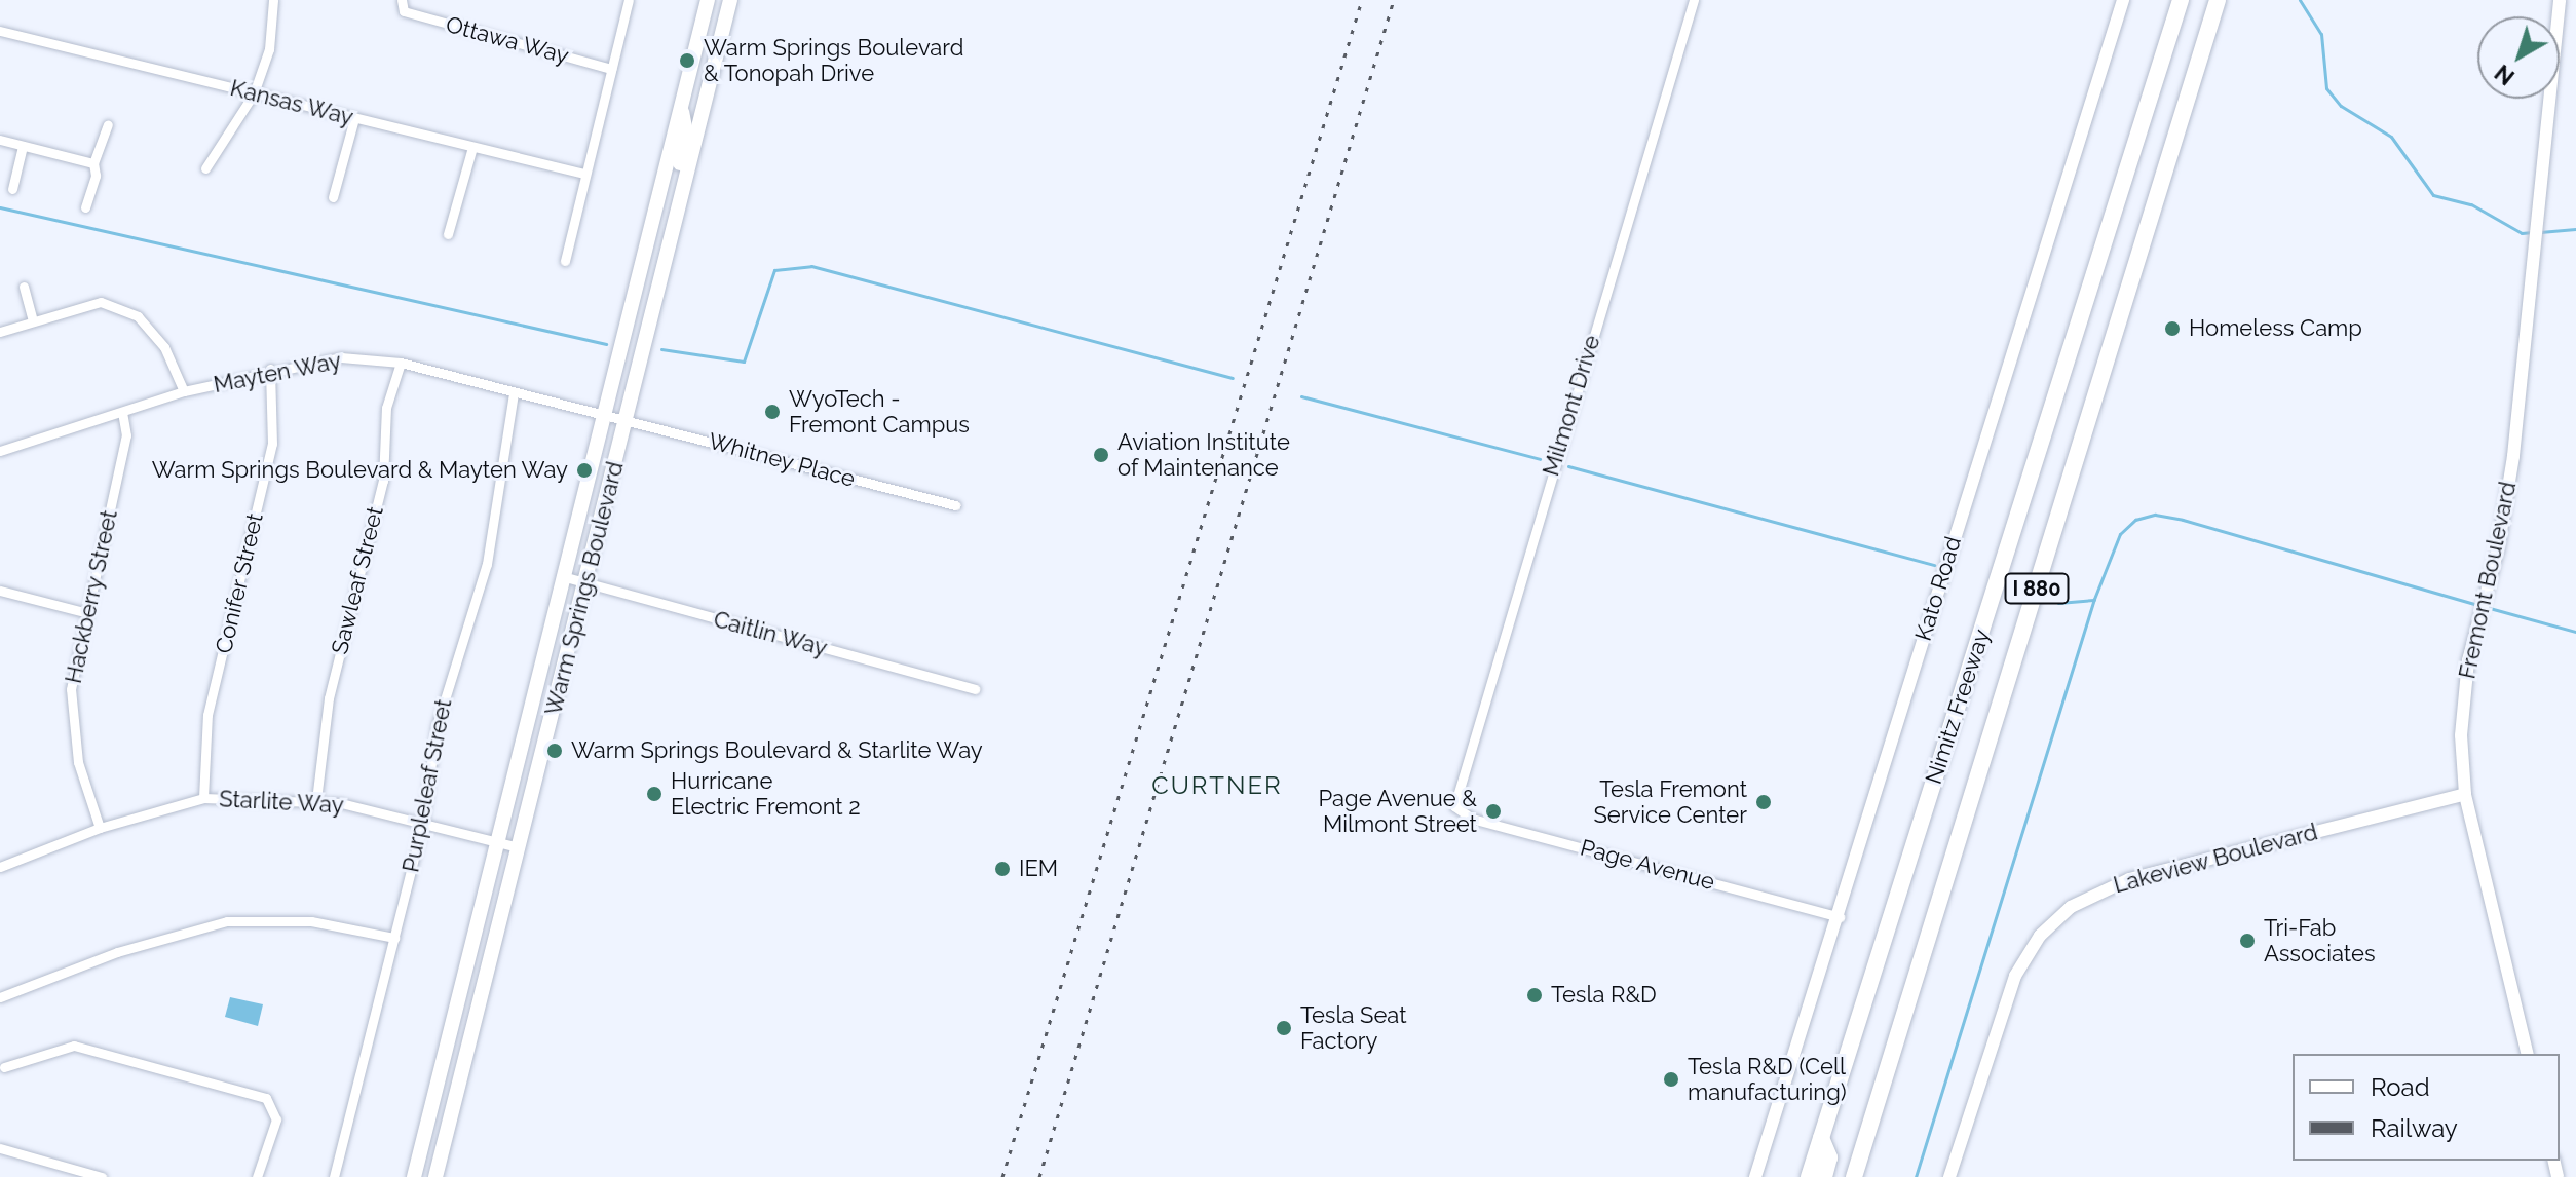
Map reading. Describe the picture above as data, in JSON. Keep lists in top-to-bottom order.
{
  "streets": {
    "highway": ["I 880", "Nimitz Freeway"],
    "main road": ["Warm Springs Boulevard"],
    "street": [
      "Ottawa Way",
      "Kansas Way",
      "Mayten Way",
      "Milmont Drive",
      "Whitney Place",
      "Sawleaf Street",
      "Fremont Boulevard",
      "Conifer Street",
      "Kato Road",
      "Hackberry Street",
      "Caitlin Way",
      "Purpleleaf Street",
      "Starlite Way",
      "Lakeview Boulevard",
      "Page Avenue"
    ]
  },
  "crossings": [
    ["Mayten Way", "Whitney Place"],
    ["Mayten Way", "Sawleaf Street"],
    ["Mayten Way", "Conifer Street"],
    ["Mayten Way", "Warm Springs Boulevard"],
    ["Mayten Way", "Hackberry Street"],
    ["Mayten Way", "Purpleleaf Street"],
    ["Milmont Drive", "Page Avenue"],
    ["Whitney Place", "Warm Springs Boulevard"],
    ["Sawleaf Street", "Starlite Way"],
    ["Fremont Boulevard", "Lakeview Boulevard"],
    ["Conifer Street", "Starlite Way"],
    ["Warm Springs Boulevard", "Caitlin Way"],
    ["Warm Springs Boulevard", "Starlite Way"],
    ["Kato Road", "Page Avenue"],
    ["I 880", "Nimitz Freeway"],
    ["Hackberry Street", "Starlite Way"],
    ["Purpleleaf Street", "Starlite Way"]
  ],
  "districts": ["CURTNER"],
  "places": [
    "Warm Springs Boulevard & Tonopah Drive",
    "Homeless Camp",
    "WyoTech - Fremont Campus",
    "Aviation Institute of Maintenance",
    "Warm Springs Boulevard & Mayten Way",
    "Warm Springs Boulevard & Starlite Way",
    "Hurricane Electric Fremont 2",
    "Tesla Fremont Service Center",
    "Page Avenue & Milmont Street",
    "IEM",
    "Tri-Fab Associates",
    "Tesla R&D",
    "Tesla Seat Factory",
    "Tesla R&D (Cell manufacturing)"
  ],
  "legend": ["Road", "Railway"],
  "north": "bottom left"
}
